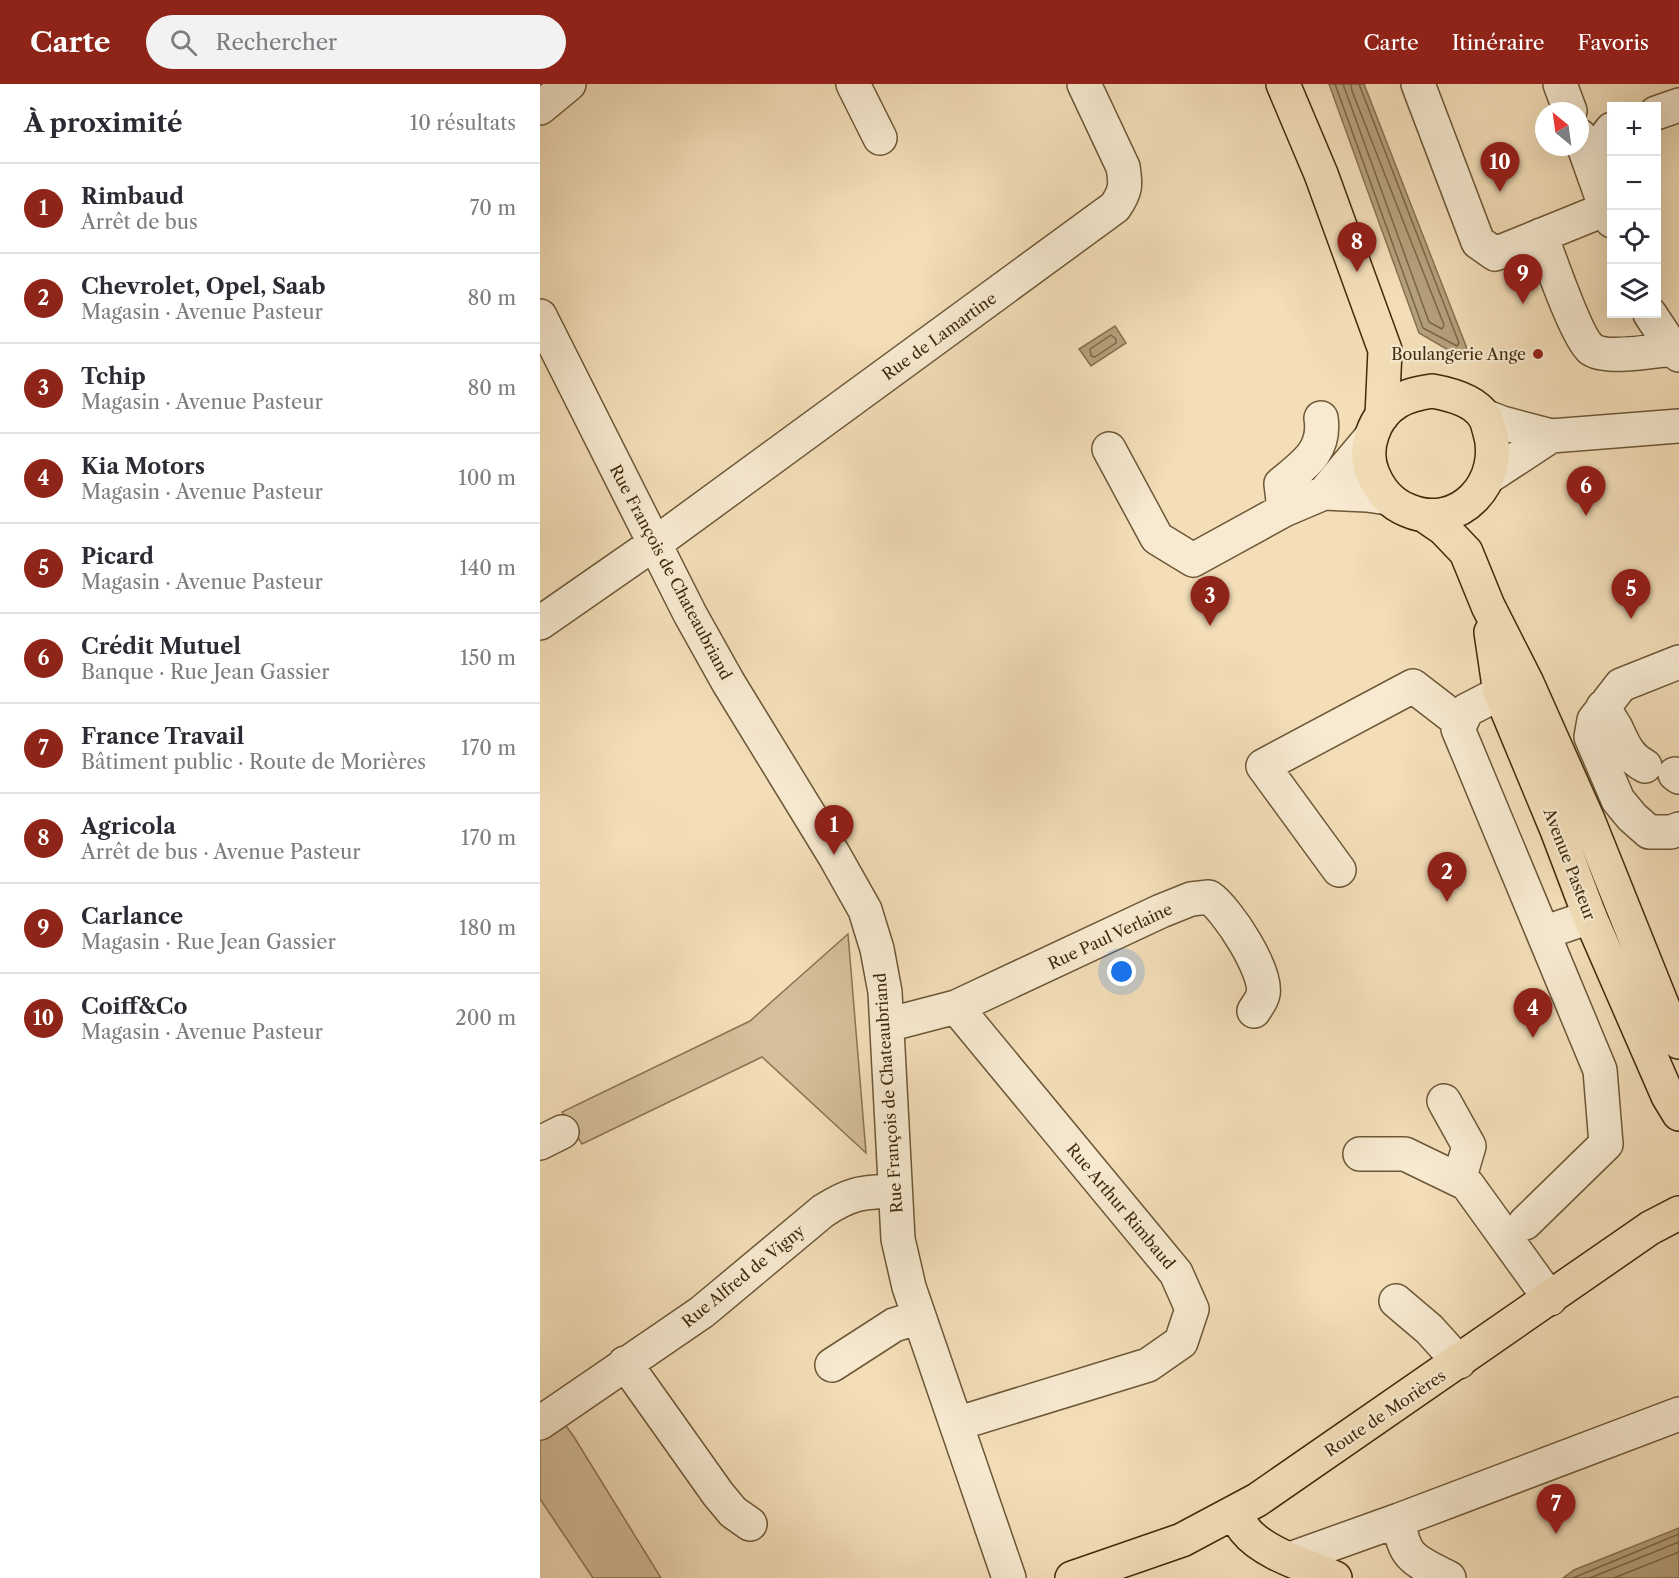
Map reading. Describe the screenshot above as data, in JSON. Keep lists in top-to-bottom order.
{
  "streets": {
    "main road": ["Avenue Pasteur", "Route de Morières"],
    "street": [
      "Rue de Lamartine",
      "Rue François de Chateaubriand",
      "Rue Paul Verlaine",
      "Rue Arthur Rimbaud",
      "Rue Alfred de Vigny"
    ]
  },
  "crossings": [
    ["Rue de Lamartine", "Rue François de Chateaubriand"],
    ["Rue François de Chateaubriand", "Rue Paul Verlaine"],
    ["Rue François de Chateaubriand", "Rue Arthur Rimbaud"],
    ["Rue François de Chateaubriand", "Rue Alfred de Vigny"],
    ["Rue Paul Verlaine", "Rue Arthur Rimbaud"]
  ],
  "places": ["Boulangerie Ange"],
  "north": "top left",
  "page": {
    "header": "Carte",
    "search": "Rechercher",
    "nav": ["Carte", "Itinéraire", "Favoris"],
    "heading": ["À proximité", "10 résultats"],
    "map_buttons": ["+", "−"],
    "pins": [
      "10",
      "8",
      "9",
      "6",
      "5",
      "3",
      "1",
      "2",
      "4",
      "7"
    ],
    "list": [
      {
        "mark": "1",
        "name": "Rimbaud",
        "note": "Arrêt de bus",
        "value": "70 m"
      },
      {
        "mark": "2",
        "name": "Chevrolet, Opel, Saab",
        "note": "Magasin · Avenue Pasteur",
        "value": "80 m"
      },
      {
        "mark": "3",
        "name": "Tchip",
        "note": "Magasin · Avenue Pasteur",
        "value": "80 m"
      },
      {
        "mark": "4",
        "name": "Kia Motors",
        "note": "Magasin · Avenue Pasteur",
        "value": "100 m"
      },
      {
        "mark": "5",
        "name": "Picard",
        "note": "Magasin · Avenue Pasteur",
        "value": "140 m"
      },
      {
        "mark": "6",
        "name": "Crédit Mutuel",
        "note": "Banque · Rue Jean Gassier",
        "value": "150 m"
      },
      {
        "mark": "7",
        "name": "France Travail",
        "note": "Bâtiment public · Route de Morières",
        "value": "170 m"
      },
      {
        "mark": "8",
        "name": "Agricola",
        "note": "Arrêt de bus · Avenue Pasteur",
        "value": "170 m"
      },
      {
        "mark": "9",
        "name": "Carlance",
        "note": "Magasin · Rue Jean Gassier",
        "value": "180 m"
      },
      {
        "mark": "10",
        "name": "Coiff&Co",
        "note": "Magasin · Avenue Pasteur",
        "value": "200 m"
      }
    ]
  }
}
